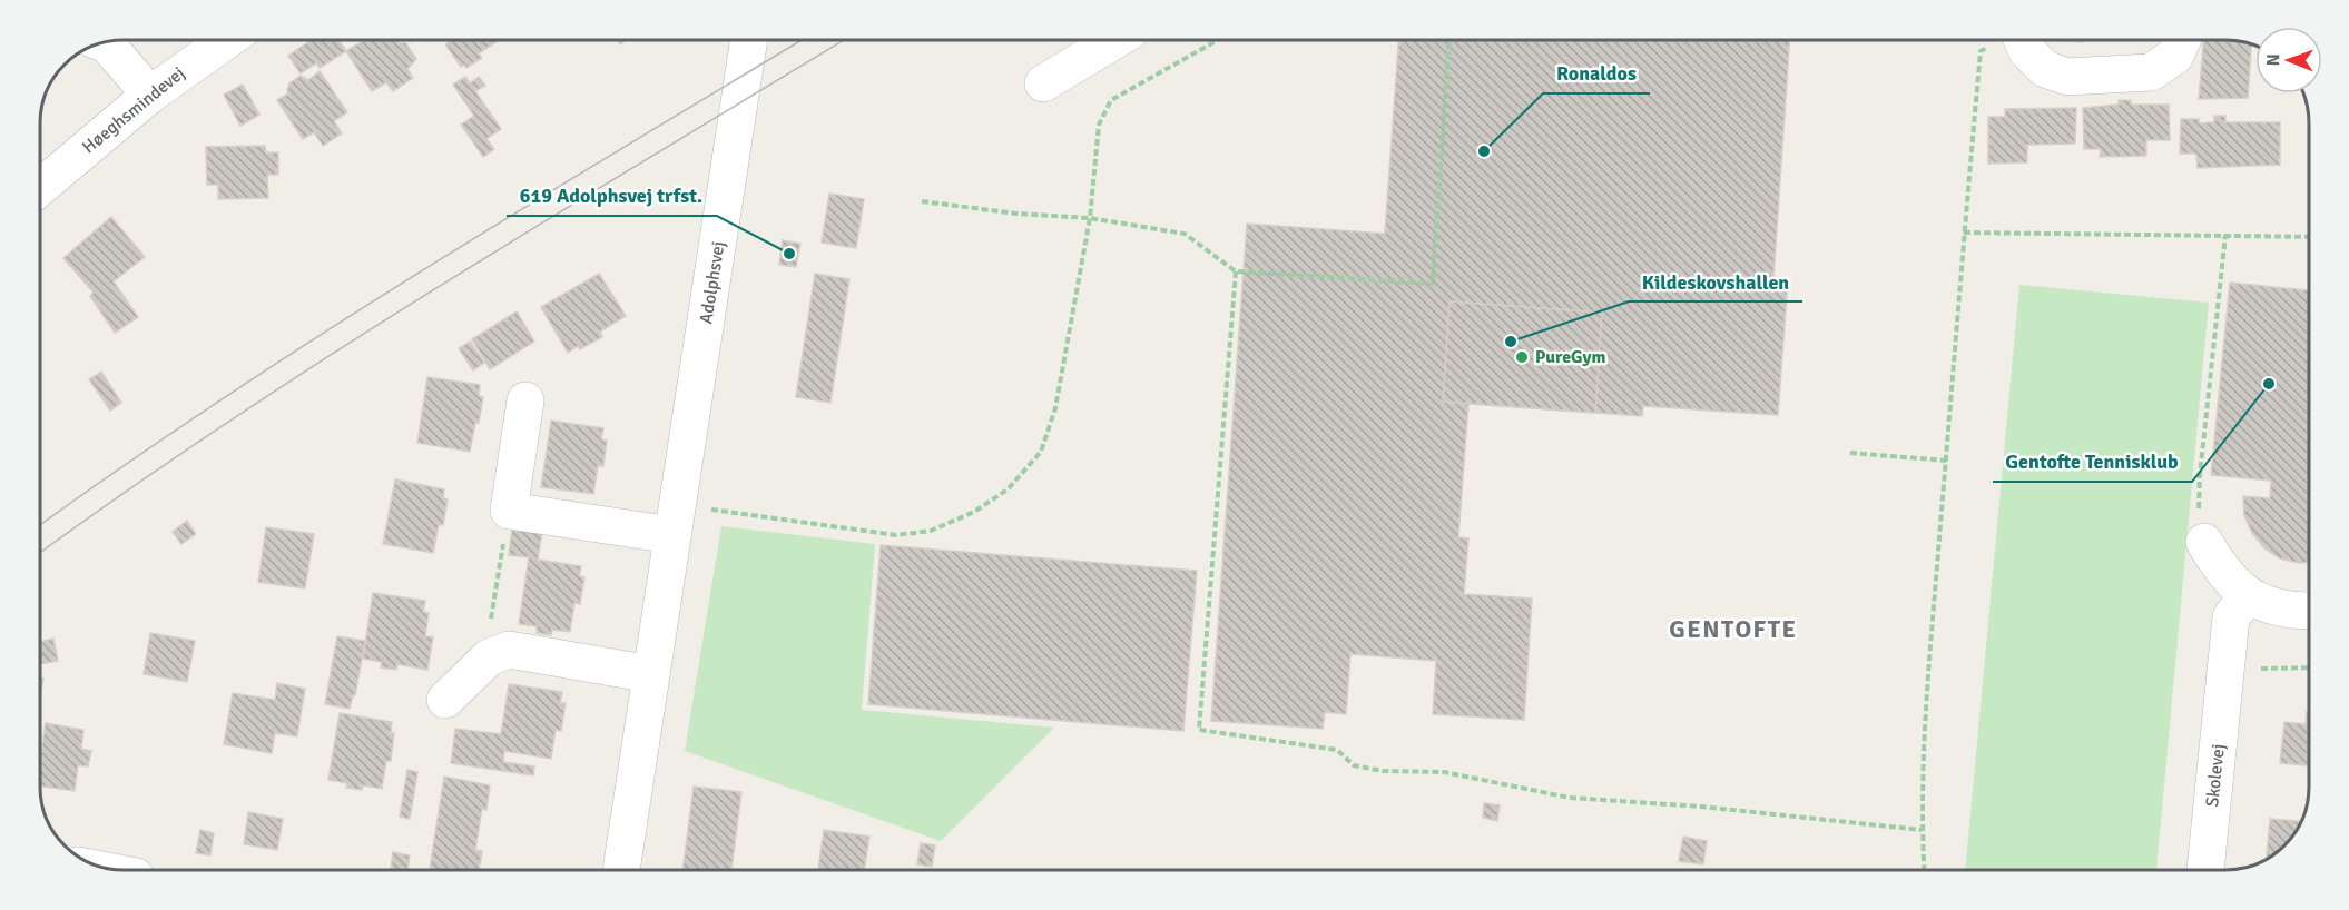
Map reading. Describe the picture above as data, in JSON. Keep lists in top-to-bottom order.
{
  "streets": {
    "street": ["Høeghsmindevej", "Adolphsvej", "Skolevej"]
  },
  "districts": ["GENTOFTE"],
  "places": [
    "Ronaldos",
    "619 Adolphsvej trfst.",
    "Kildeskovshallen",
    "PureGym",
    "Gentofte Tennisklub"
  ],
  "north": "left"
}
